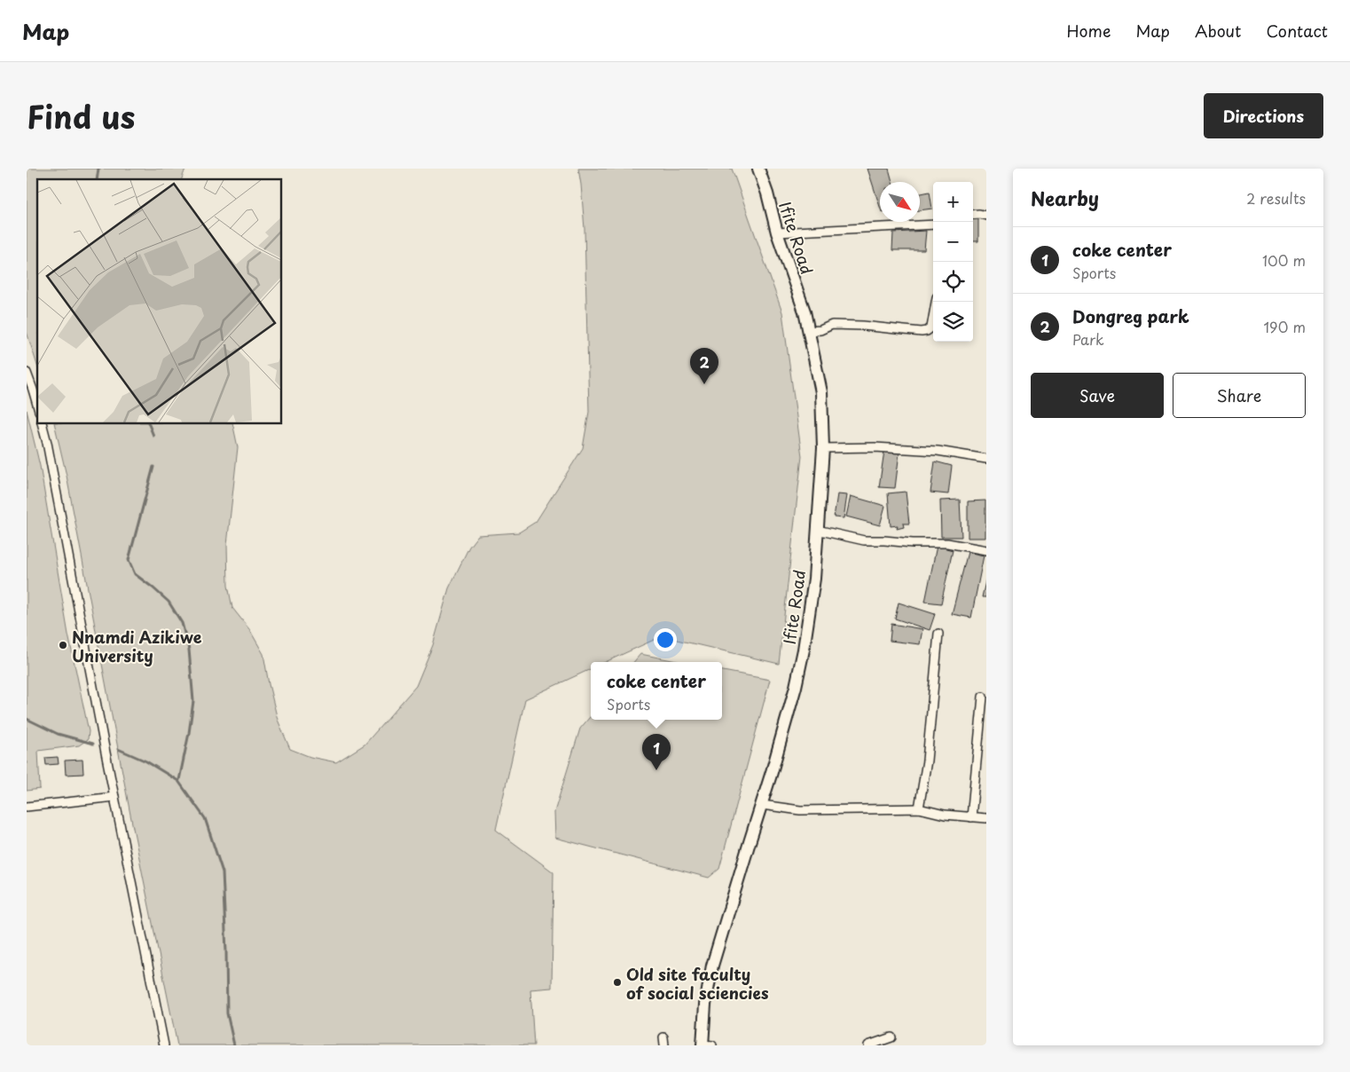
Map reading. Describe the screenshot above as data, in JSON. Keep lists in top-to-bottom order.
{
  "streets": {
    "street": ["Ifite Road"]
  },
  "places": ["Nnamdi Azikiwe University", "Old site faculty of social sciencies"],
  "north": "bottom right",
  "page": {
    "header": "Map",
    "nav": [
      "Home",
      "Map",
      "About",
      "Contact"
    ],
    "title": "Find us",
    "buttons": [
      "Directions",
      ["Save", "Share"]
    ],
    "heading": ["Nearby", "2 results"],
    "map_buttons": ["+", "−"],
    "list": [
      {
        "mark": "1",
        "name": "coke center",
        "note": "Sports",
        "value": "100 m"
      },
      {
        "mark": "2",
        "name": "Dongreg park",
        "note": "Park",
        "value": "190 m"
      }
    ],
    "pins": ["2", "1"],
    "popup": ["coke center", "Sports"]
  }
}
